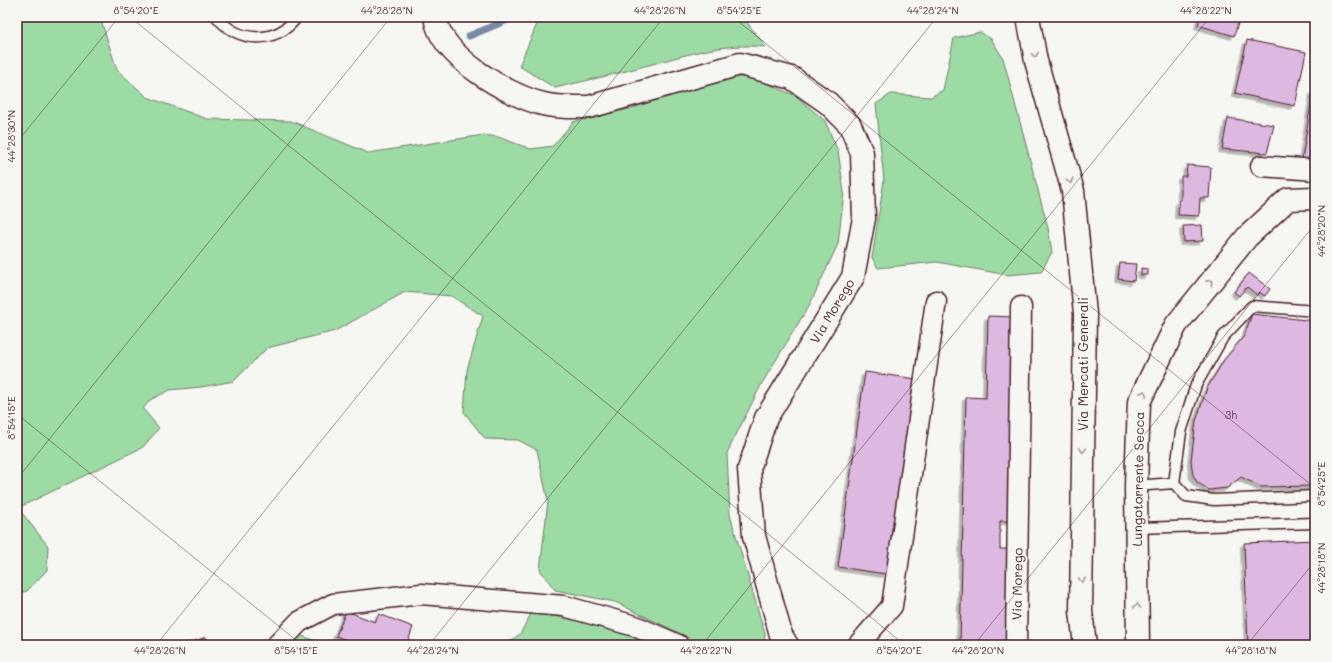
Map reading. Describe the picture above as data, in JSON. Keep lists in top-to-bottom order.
{
  "streets": {
    "main road": ["Via Morego", "Via Mercati Generali", "Lungotorrente Secca"]
  },
  "one_way": ["Via Mercati Generali", "Lungotorrente Secca"],
  "house_numbers": ["3h"],
  "coordinates": [
    "8°54'20\"E",
    "44°28'28\"N",
    "44°28'26\"N",
    "8°54'25\"E",
    "44°28'24\"N",
    "44°28'22\"N",
    "44°28'30\"N",
    "44°28'20\"N",
    "8°54'15\"E",
    "44°28'18\"N"
  ]
}
